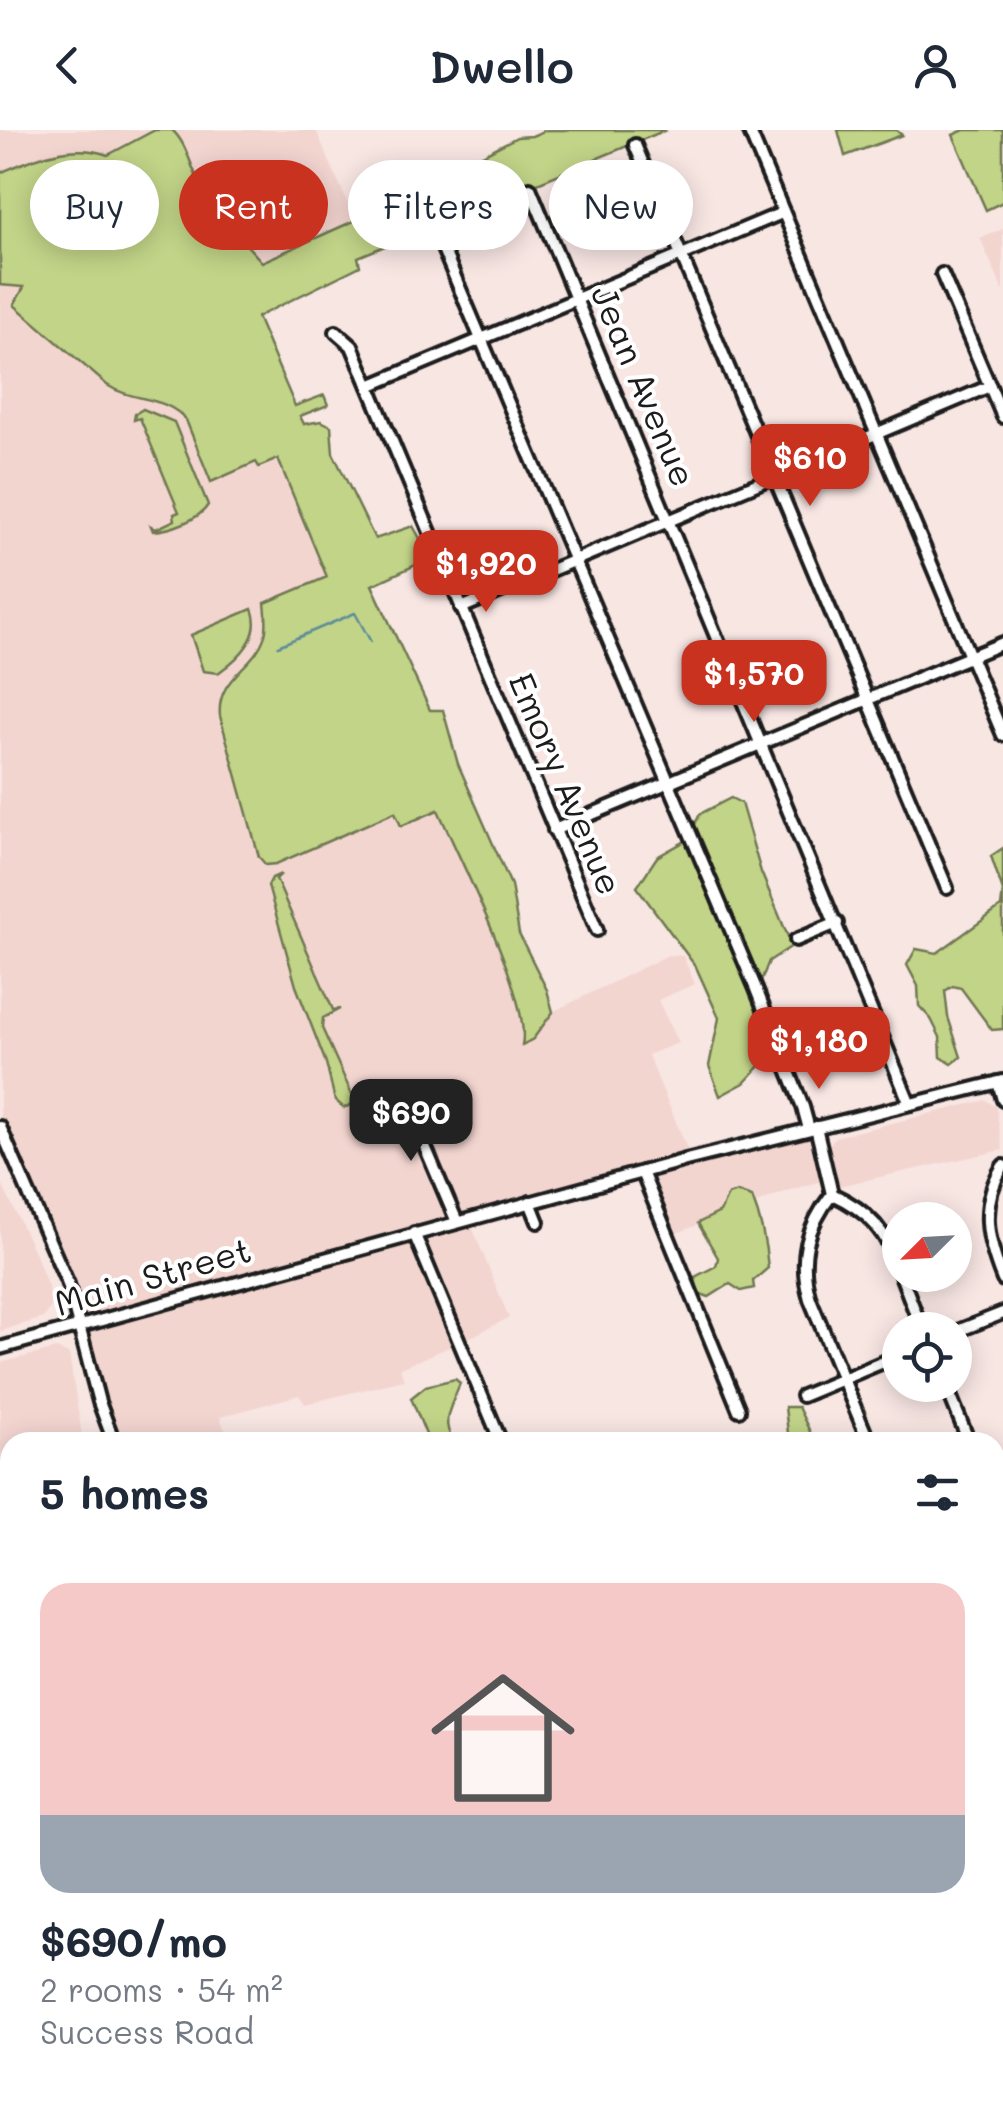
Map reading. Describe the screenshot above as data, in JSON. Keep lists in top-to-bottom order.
{
  "streets": {
    "street": ["Jean Avenue", "Emory Avenue", "Main Street"]
  },
  "crossings": [
    ["Jean Avenue", "Main Street"]
  ],
  "north": "bottom left",
  "page": {
    "header": "Dwello",
    "chip": [
      "Buy",
      "Rent",
      "Filters",
      "New"
    ],
    "price": [
      "$610",
      "$1,920",
      "$1,570",
      "$1,180",
      "$690"
    ],
    "heading": "5 homes",
    "list": [
      {
        "name": "$690/mo",
        "note": "2 rooms · 54 m² · Success Road"
      }
    ]
  }
}
